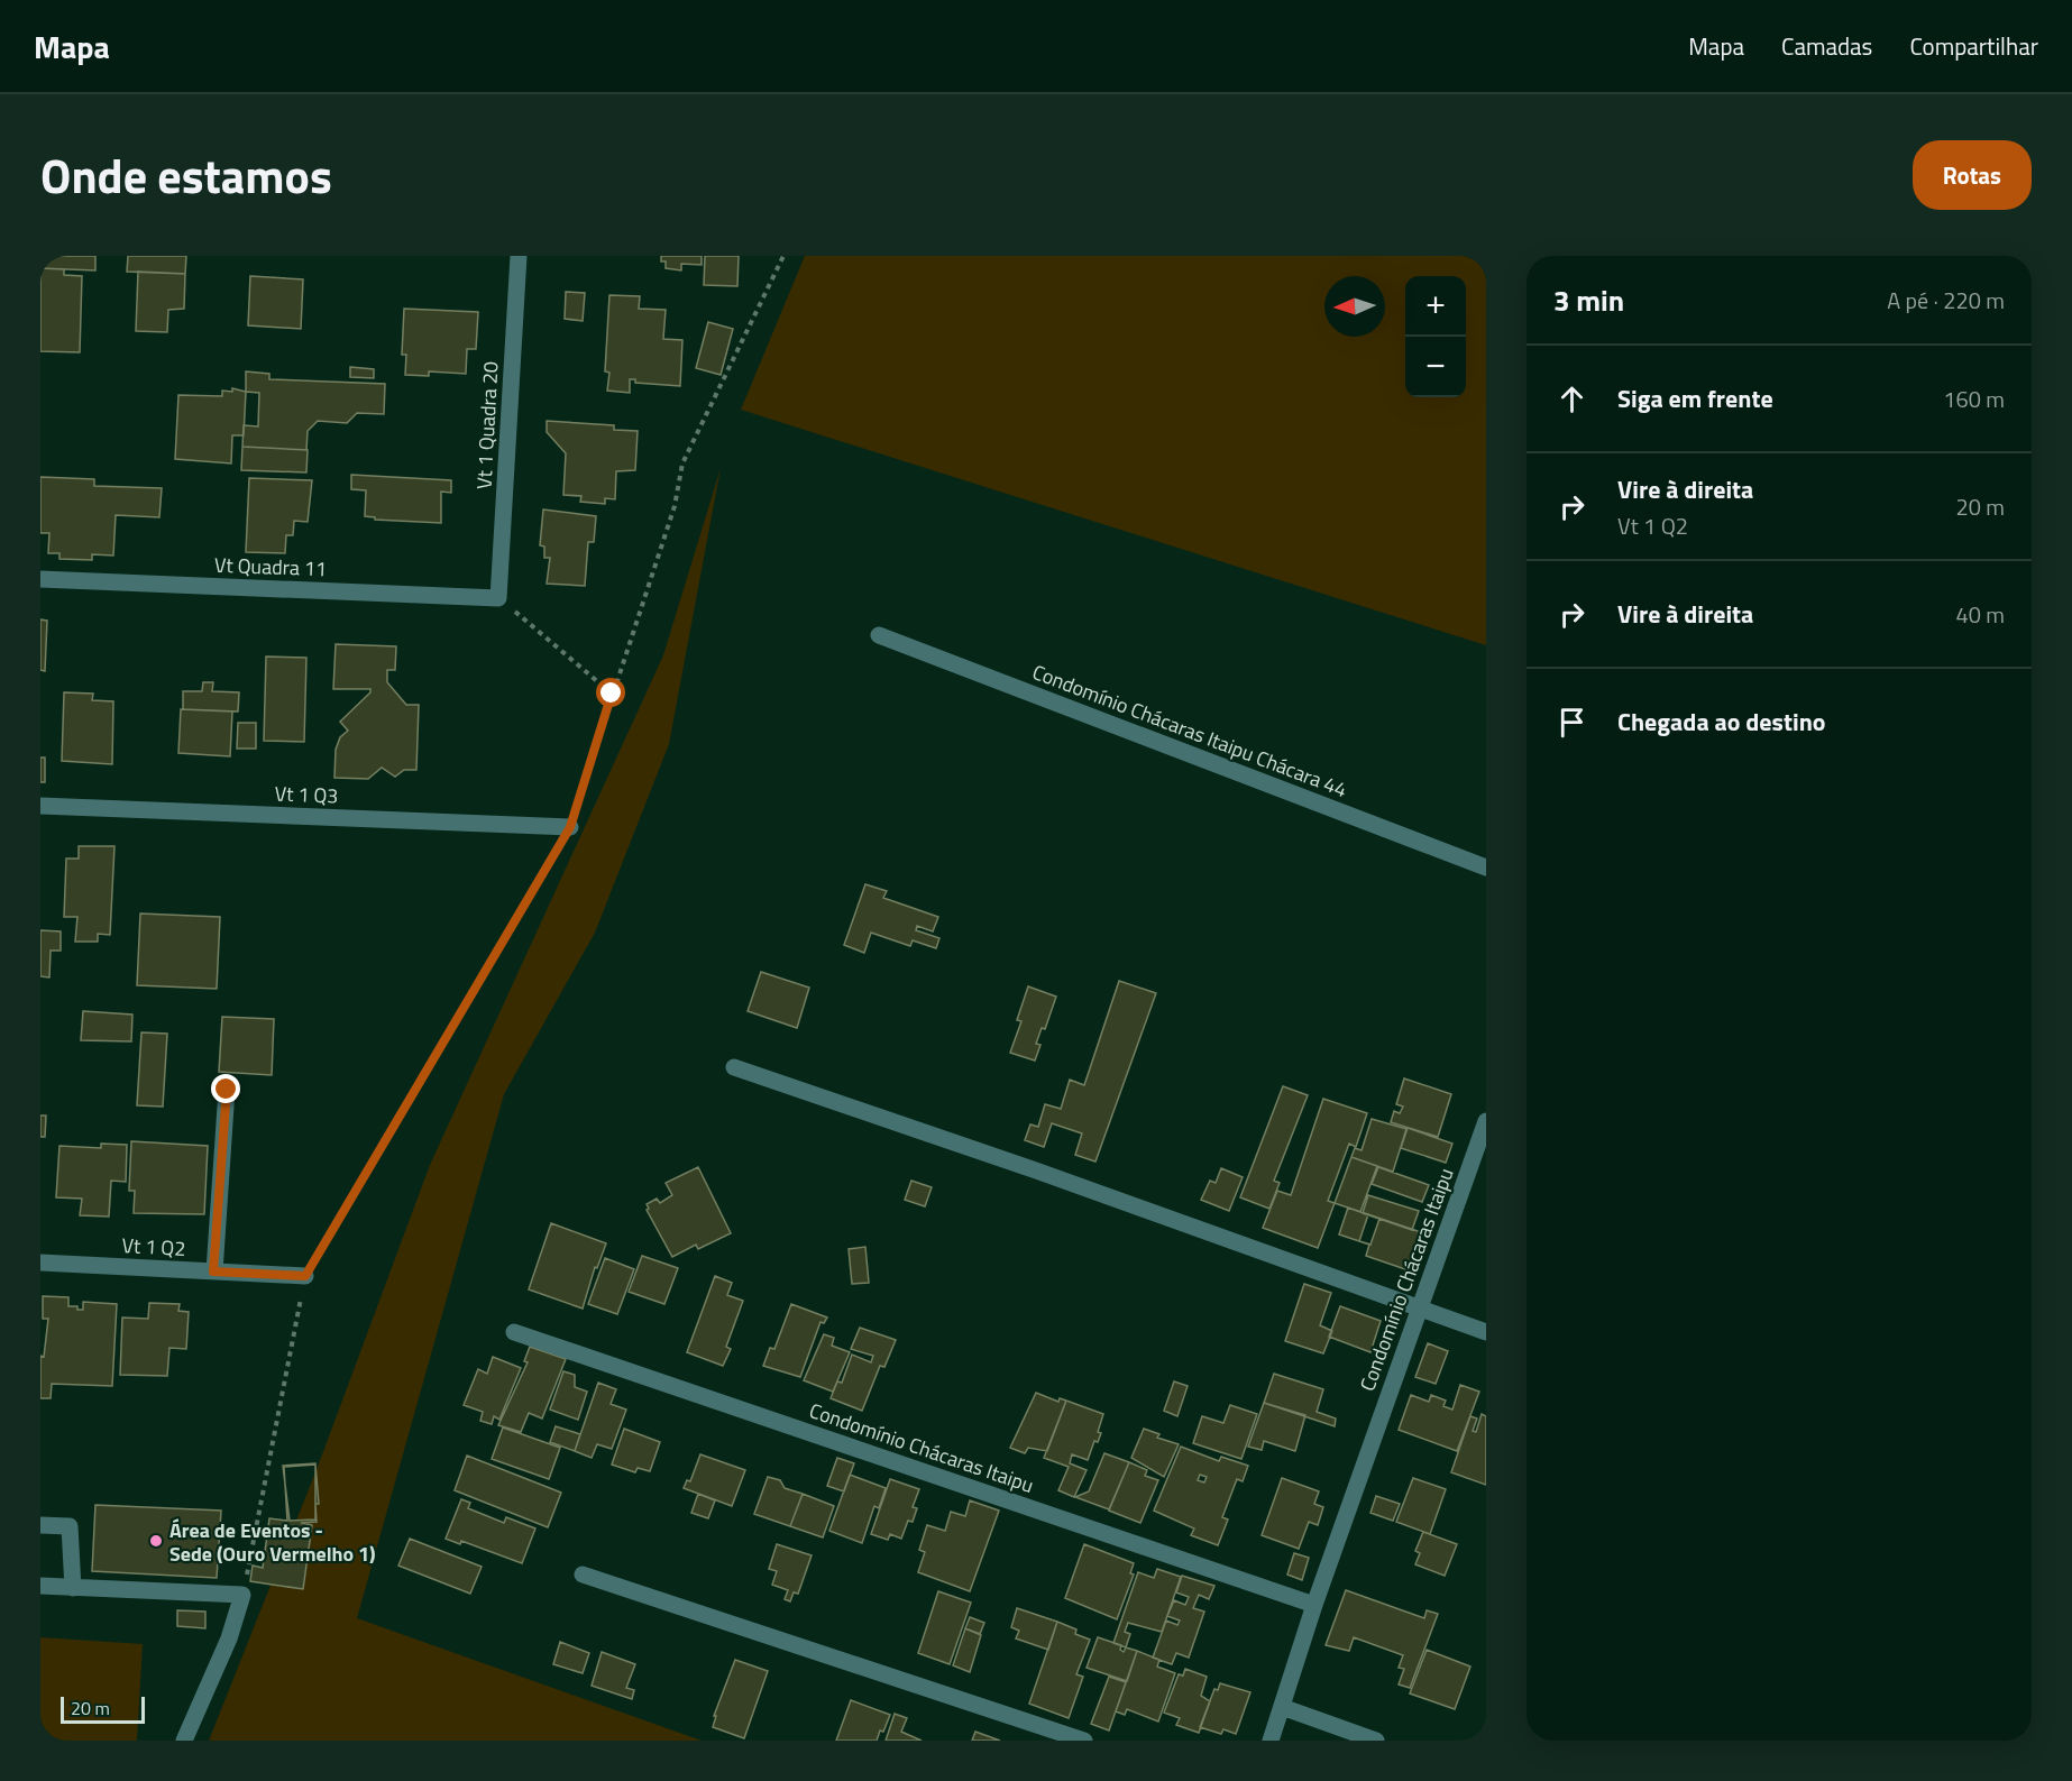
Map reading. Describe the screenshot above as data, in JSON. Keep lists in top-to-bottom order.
{
  "streets": {
    "street": [
      "Vt 1 Quadra 20",
      "Vt Quadra 11",
      "Condomínio Chácaras Itaipu Chácara 44",
      "Vt 1 Q3",
      "Vt 1 Q2",
      "Condomínio Chácaras Itaipu"
    ]
  },
  "crossings": [
    ["Vt 1 Quadra 20", "Vt Quadra 11"]
  ],
  "places": ["Área de Eventos - Sede (Ouro Vermelho 1)"],
  "scale_bar": "20 m",
  "north": "left",
  "page": {
    "header": "Mapa",
    "nav": ["Mapa", "Camadas", "Compartilhar"],
    "title": "Onde estamos",
    "buttons": "Rotas",
    "heading": ["3 min", "A pé · 220 m"],
    "map_buttons": ["+", "−"],
    "list": [
      ["Siga em frente", "160 m"],
      ["Vire à direita", "Vt 1 Q2", "20 m"],
      ["Vire à direita", "40 m"],
      "Chegada ao destino"
    ],
    "scale": "20 m"
  }
}
